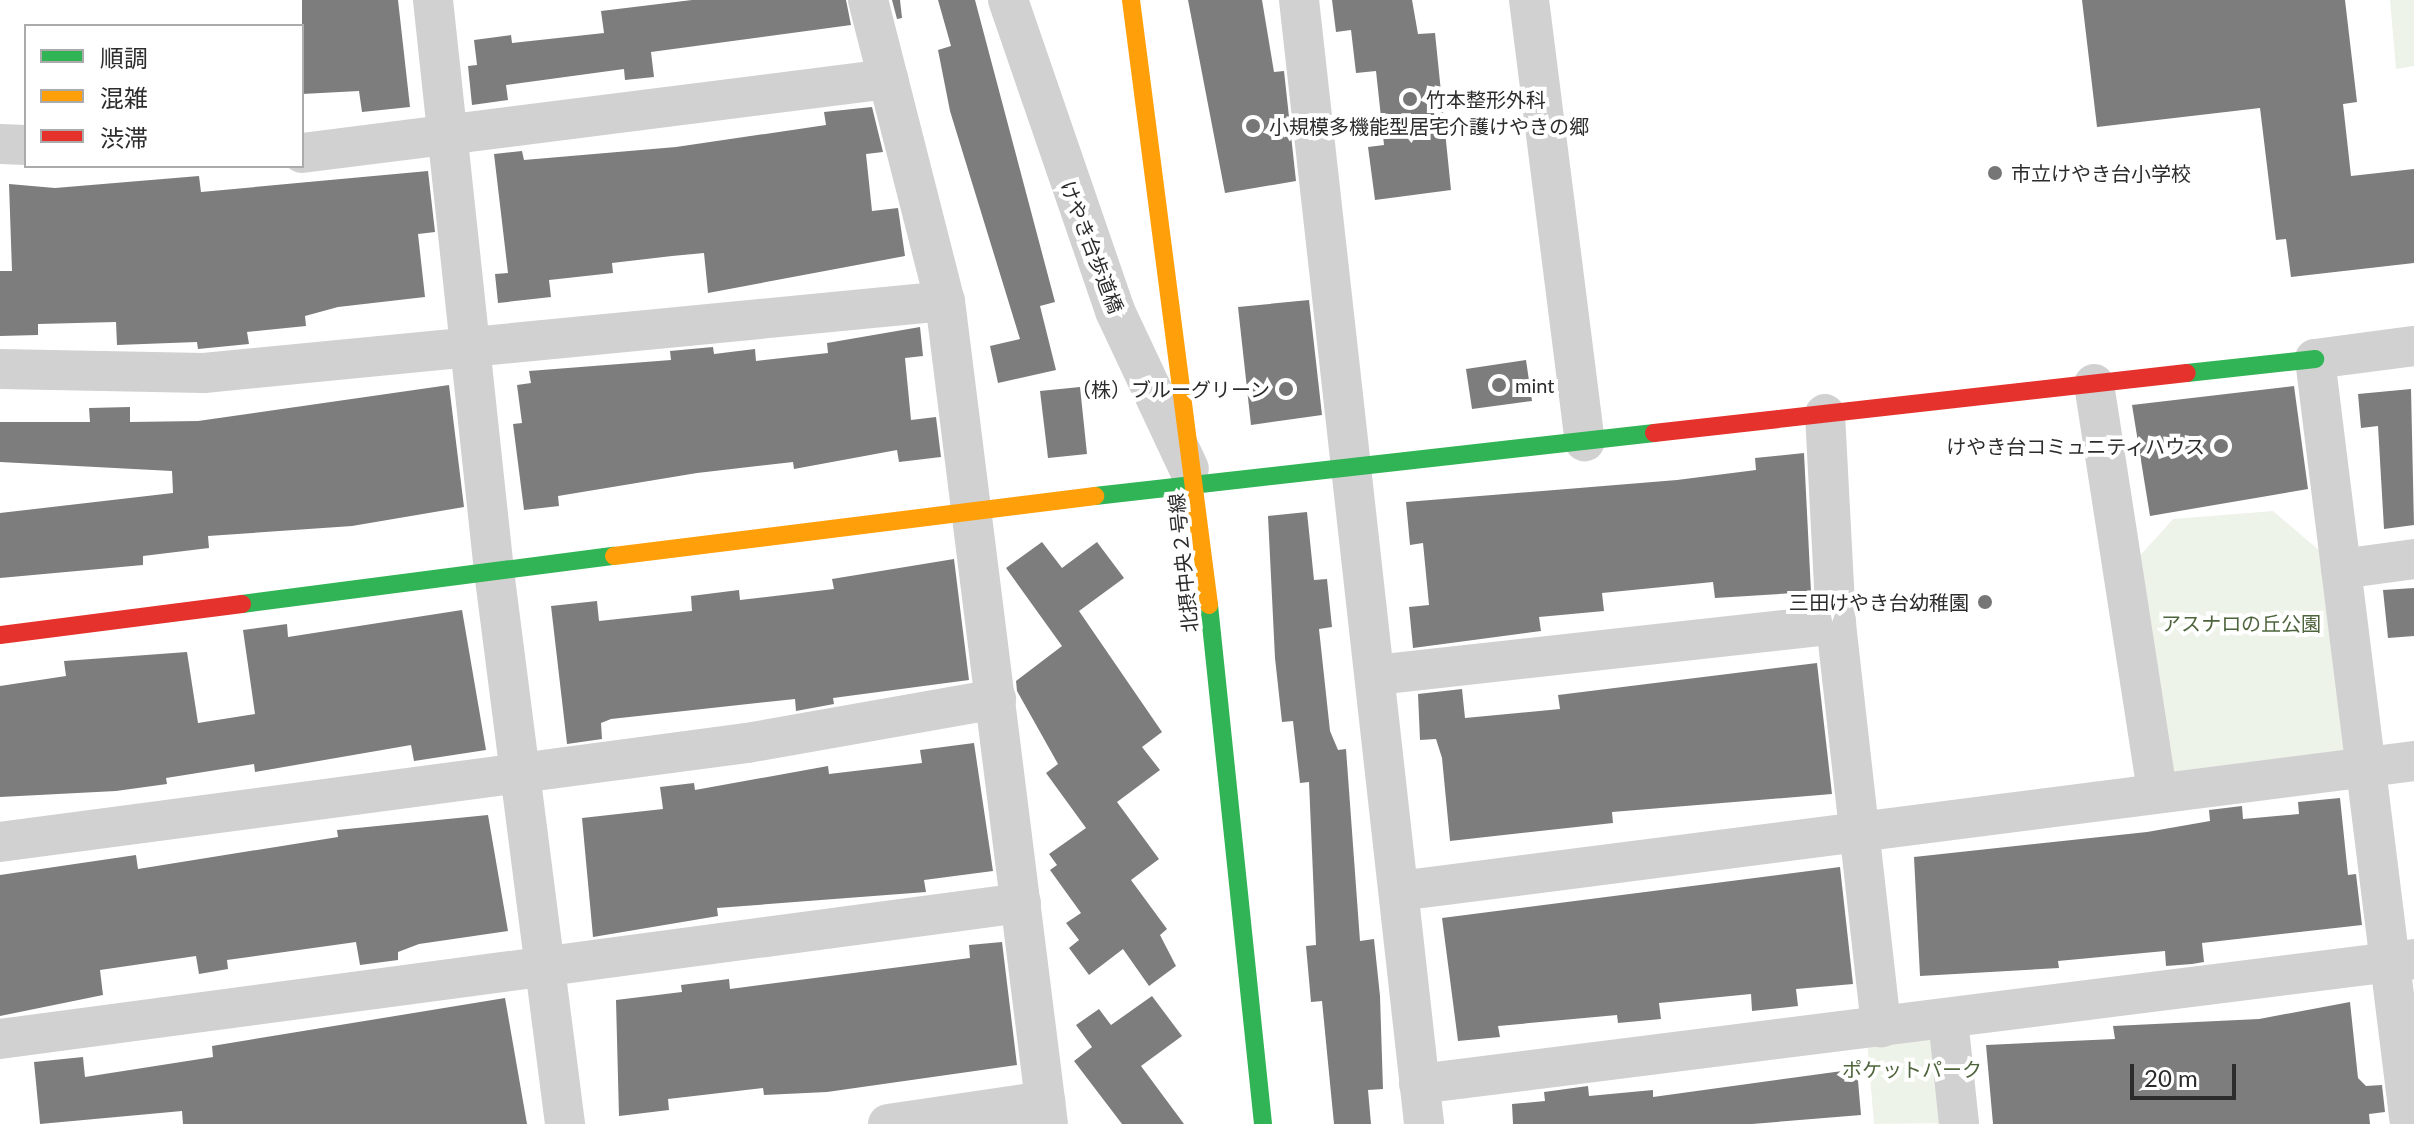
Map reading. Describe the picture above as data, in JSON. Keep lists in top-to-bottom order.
{
  "streets": {
    "street": ["けやき台歩道橋", "北摂中央２号線"]
  },
  "crossings": [
    ["けやき台歩道橋", "北摂中央２号線"]
  ],
  "parks": ["アスナロの丘公園", "ポケットパーク"],
  "places": [
    "竹本整形外科",
    "小規模多機能型居宅介護けやきの郷",
    "市立けやき台小学校",
    "mint",
    "（株）ブルーグリーン",
    "けやき台コミュニティハウス",
    "三田けやき台幼稚園"
  ],
  "legend": ["順調", "混雑", "渋滞"],
  "scale_bar": "20 m"
}
